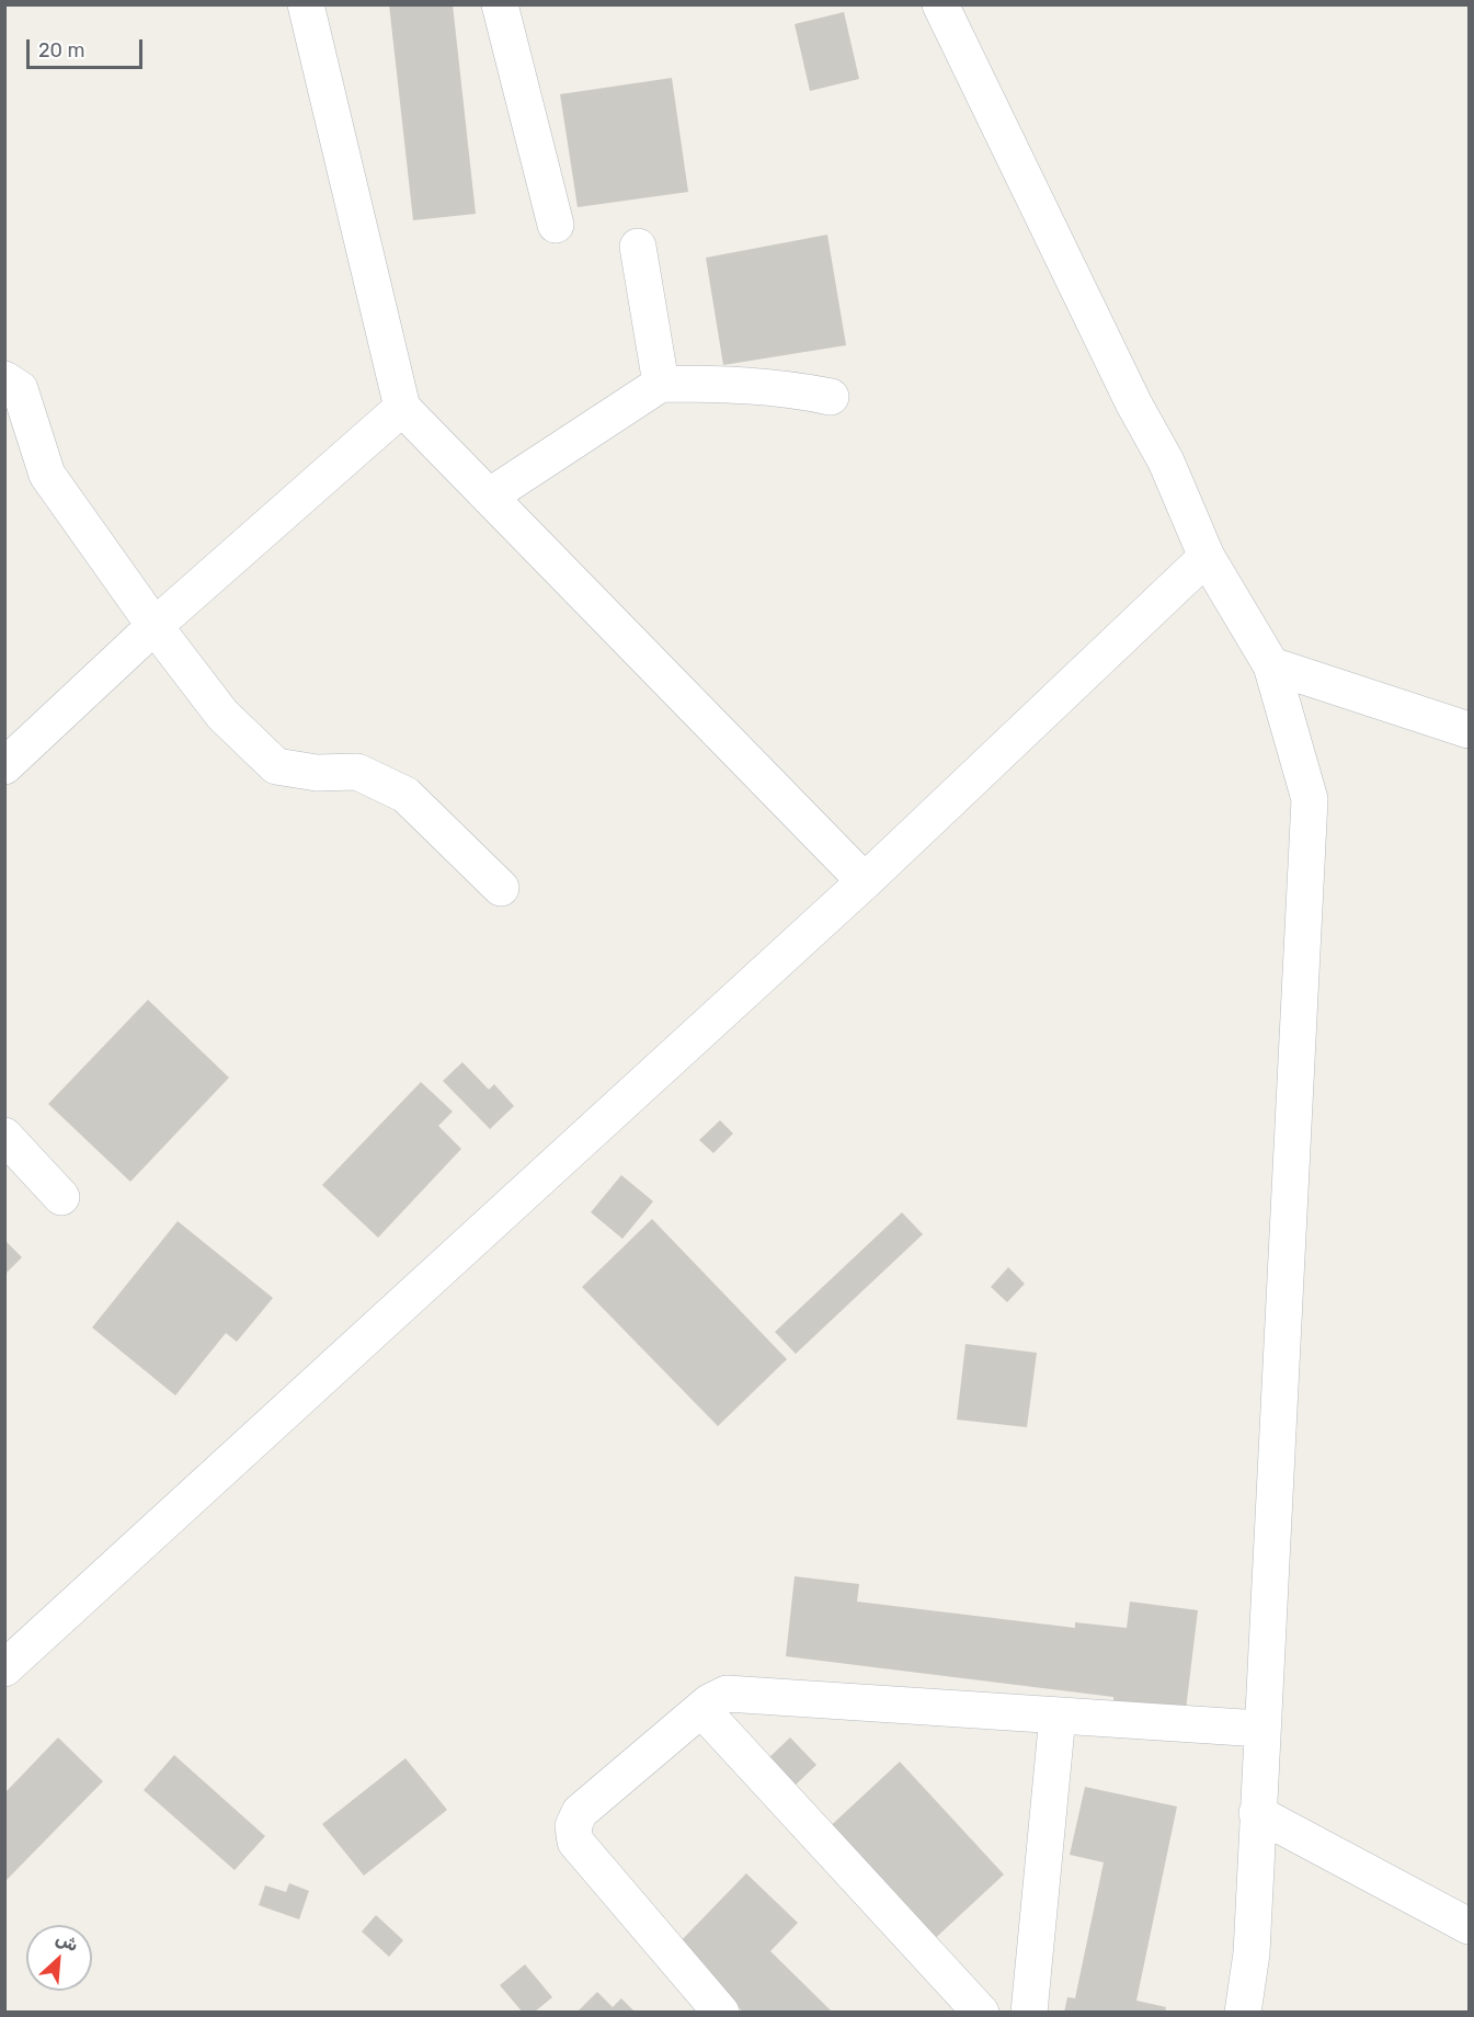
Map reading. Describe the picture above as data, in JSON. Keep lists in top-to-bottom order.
{
  "scale_bar": "20 m",
  "north": "top right"
}
